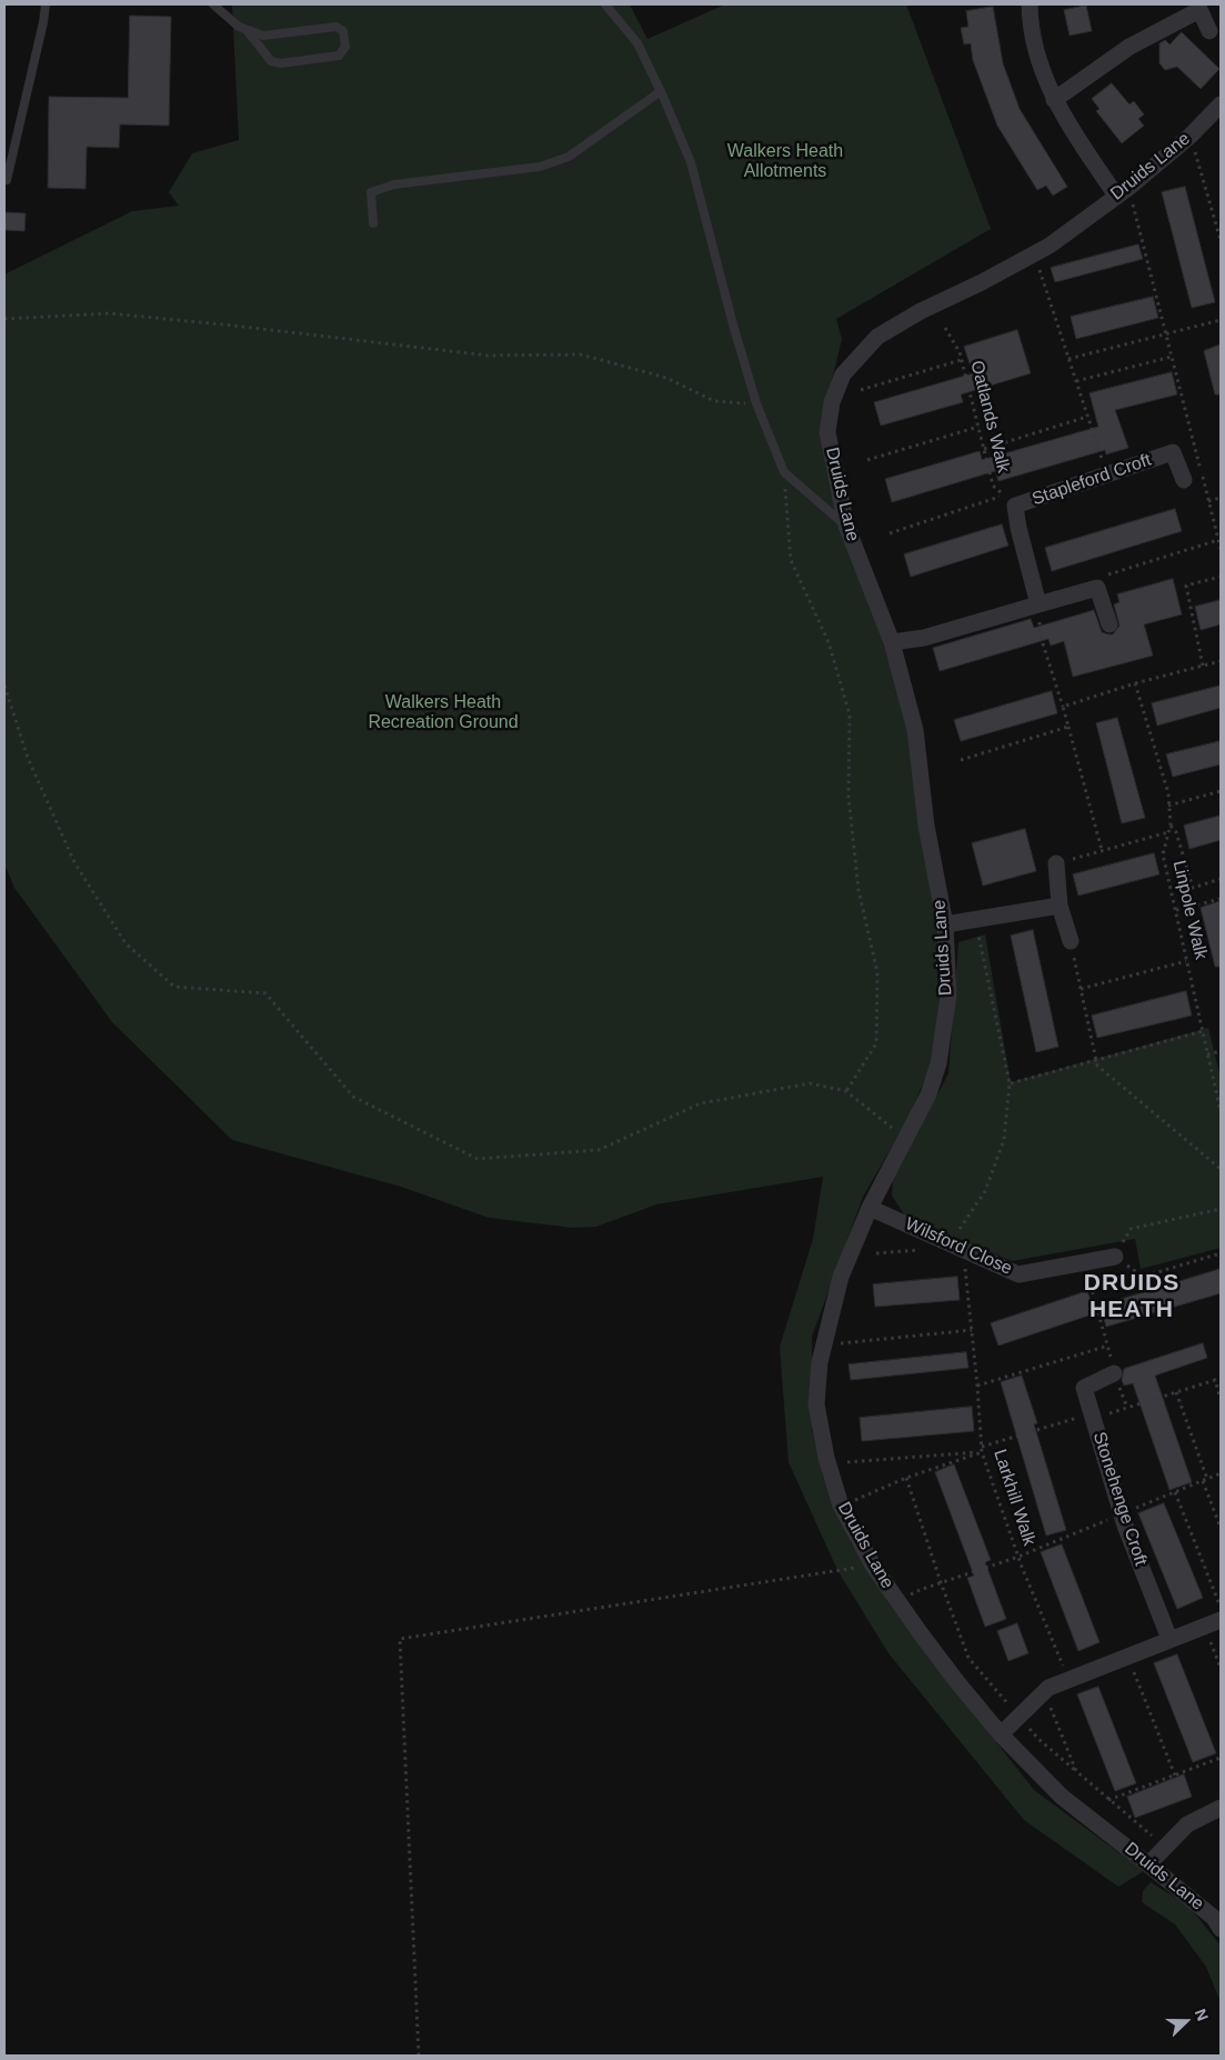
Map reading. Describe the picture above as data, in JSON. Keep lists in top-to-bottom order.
{
  "streets": {
    "street": [
      "Druids Lane",
      "Stapleford Croft",
      "Wilsford Close",
      "Stonehenge Croft"
    ],
    "path": ["Oatlands Walk", "Linpole Walk", "Larkhill Walk"]
  },
  "crossings": [
    ["Druids Lane", "Wilsford Close"],
    ["Oatlands Walk", "Stapleford Croft"],
    ["Wilsford Close", "Larkhill Walk"]
  ],
  "districts": ["DRUIDS HEATH"],
  "parks": ["Walkers Heath Allotments", "Walkers Heath Recreation Ground"],
  "north": "right"
}
